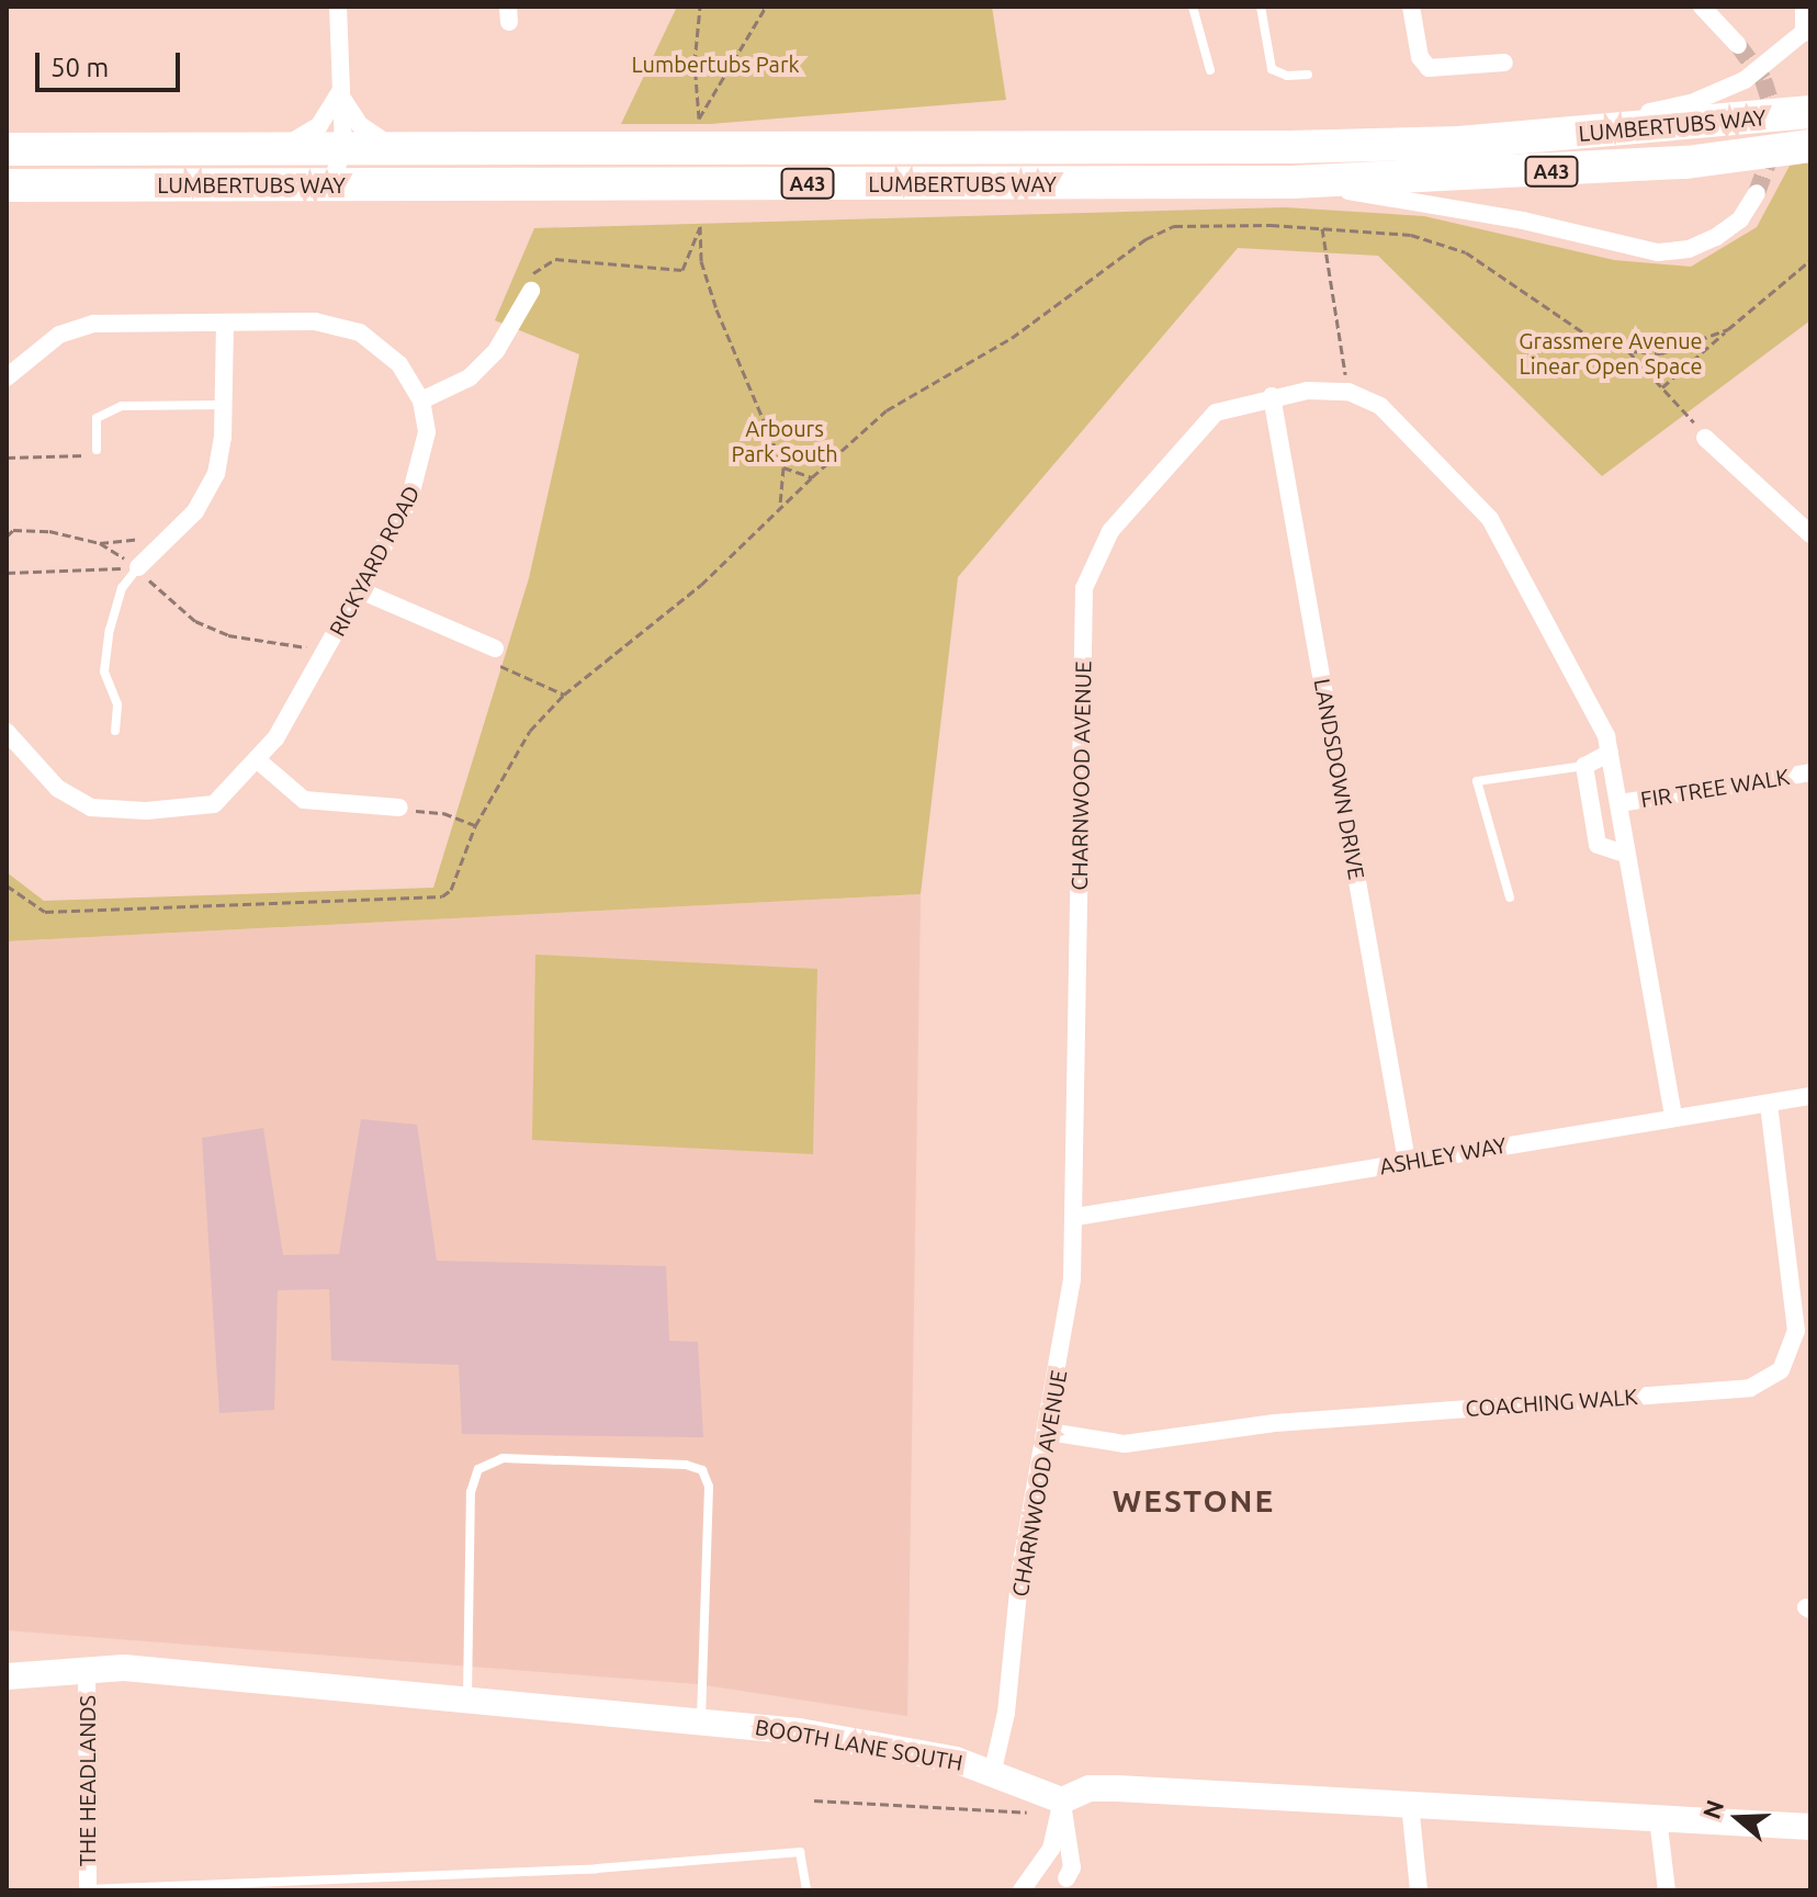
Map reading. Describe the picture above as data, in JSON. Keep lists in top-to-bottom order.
{
  "streets": {
    "highway": ["LUMBERTUBS WAY", "A43"],
    "street": [
      "RICKYARD ROAD",
      "CHARNWOOD AVENUE",
      "LANDSDOWN DRIVE",
      "FIR TREE WALK",
      "ASHLEY WAY",
      "COACHING WALK",
      "BOOTH LANE SOUTH",
      "THE HEADLANDS"
    ]
  },
  "crossings": [
    ["CHARNWOOD AVENUE", "LANDSDOWN DRIVE"],
    ["CHARNWOOD AVENUE", "ASHLEY WAY"],
    ["CHARNWOOD AVENUE", "COACHING WALK"],
    ["CHARNWOOD AVENUE", "BOOTH LANE SOUTH"],
    ["LANDSDOWN DRIVE", "ASHLEY WAY"],
    ["ASHLEY WAY", "COACHING WALK"],
    ["BOOTH LANE SOUTH", "THE HEADLANDS"]
  ],
  "districts": ["WESTONE"],
  "parks": ["Lumbertubs Park", "Grassmere Avenue Linear Open Space", "Arbours Park South"],
  "scale_bar": "50 m",
  "north": "left"
}
